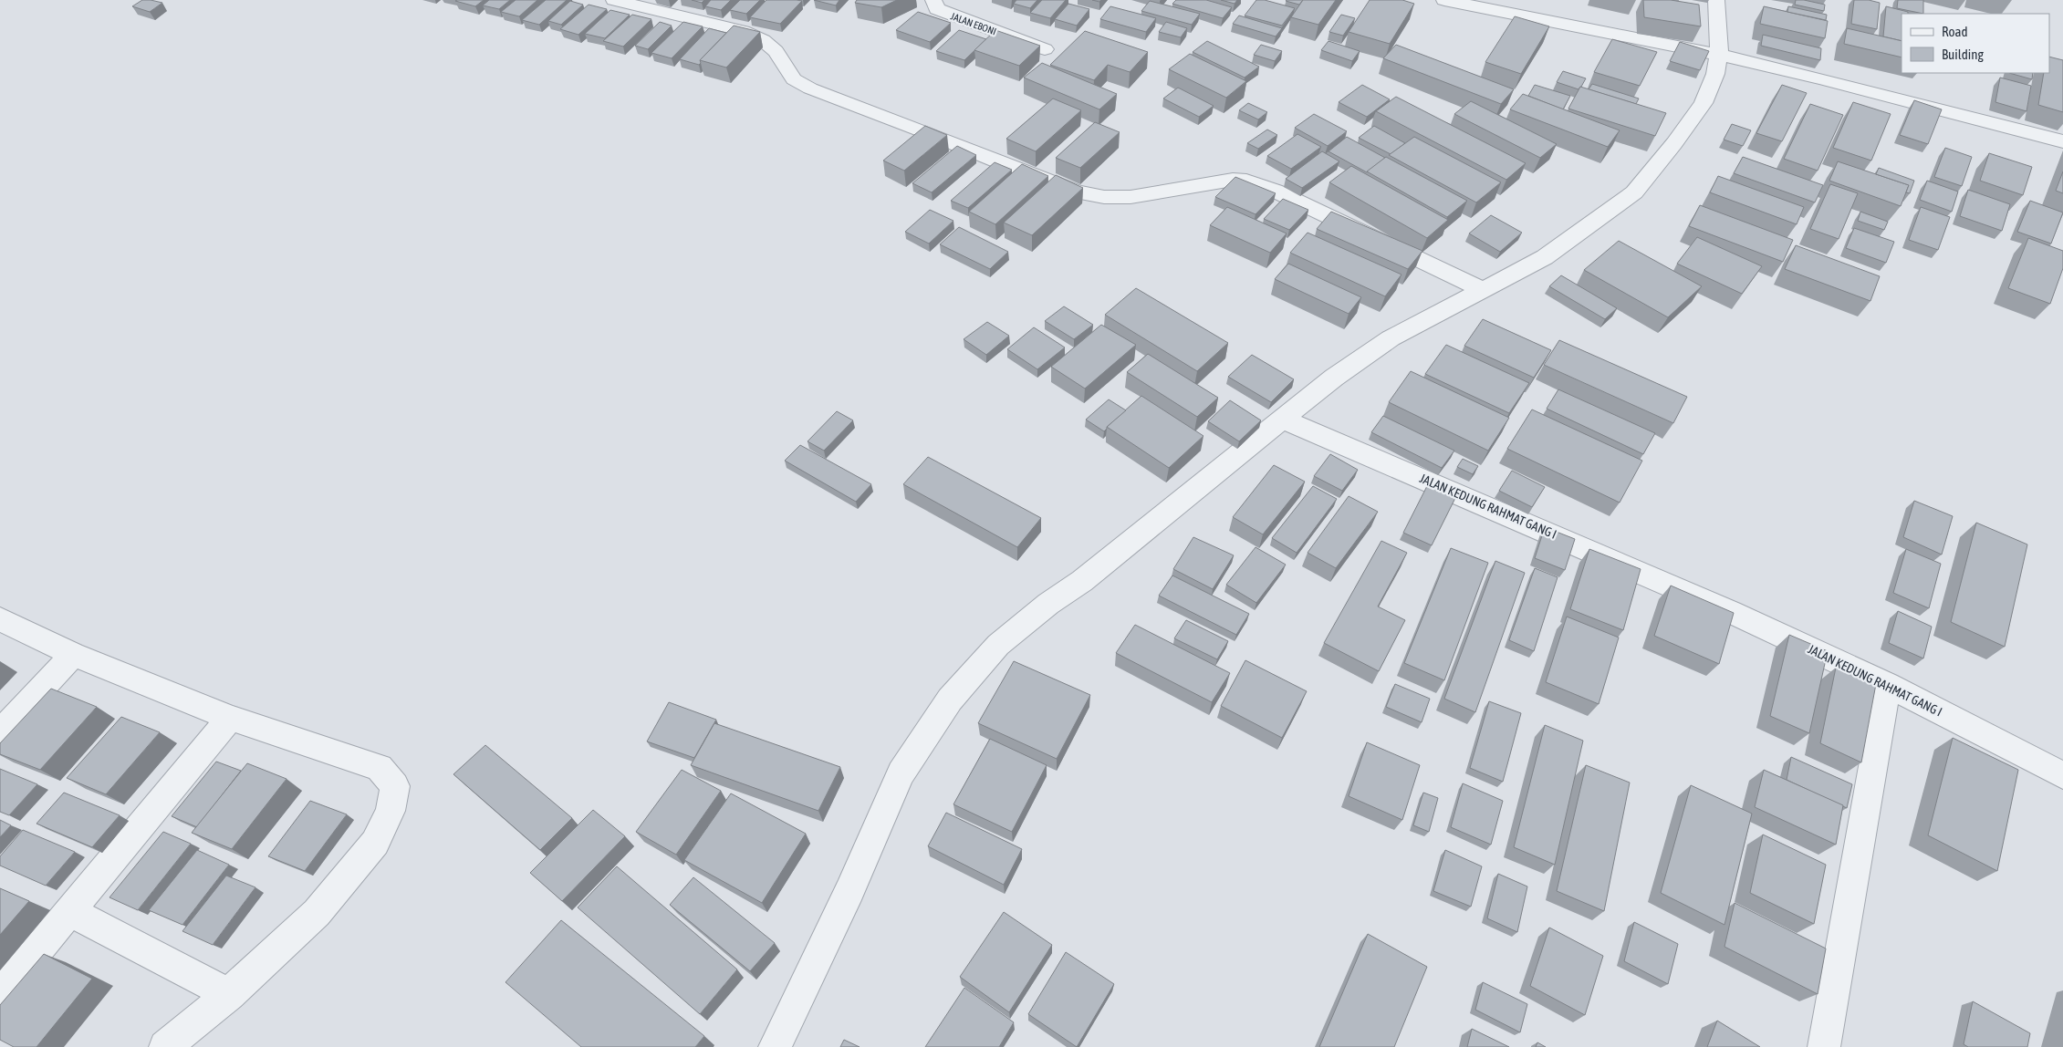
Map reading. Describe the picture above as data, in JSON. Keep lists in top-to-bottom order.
{
  "streets": {
    "street": ["JALAN EBONI", "JALAN KEDUNG RAHMAT GANG I"]
  },
  "legend": ["Road", "Building"]
}
